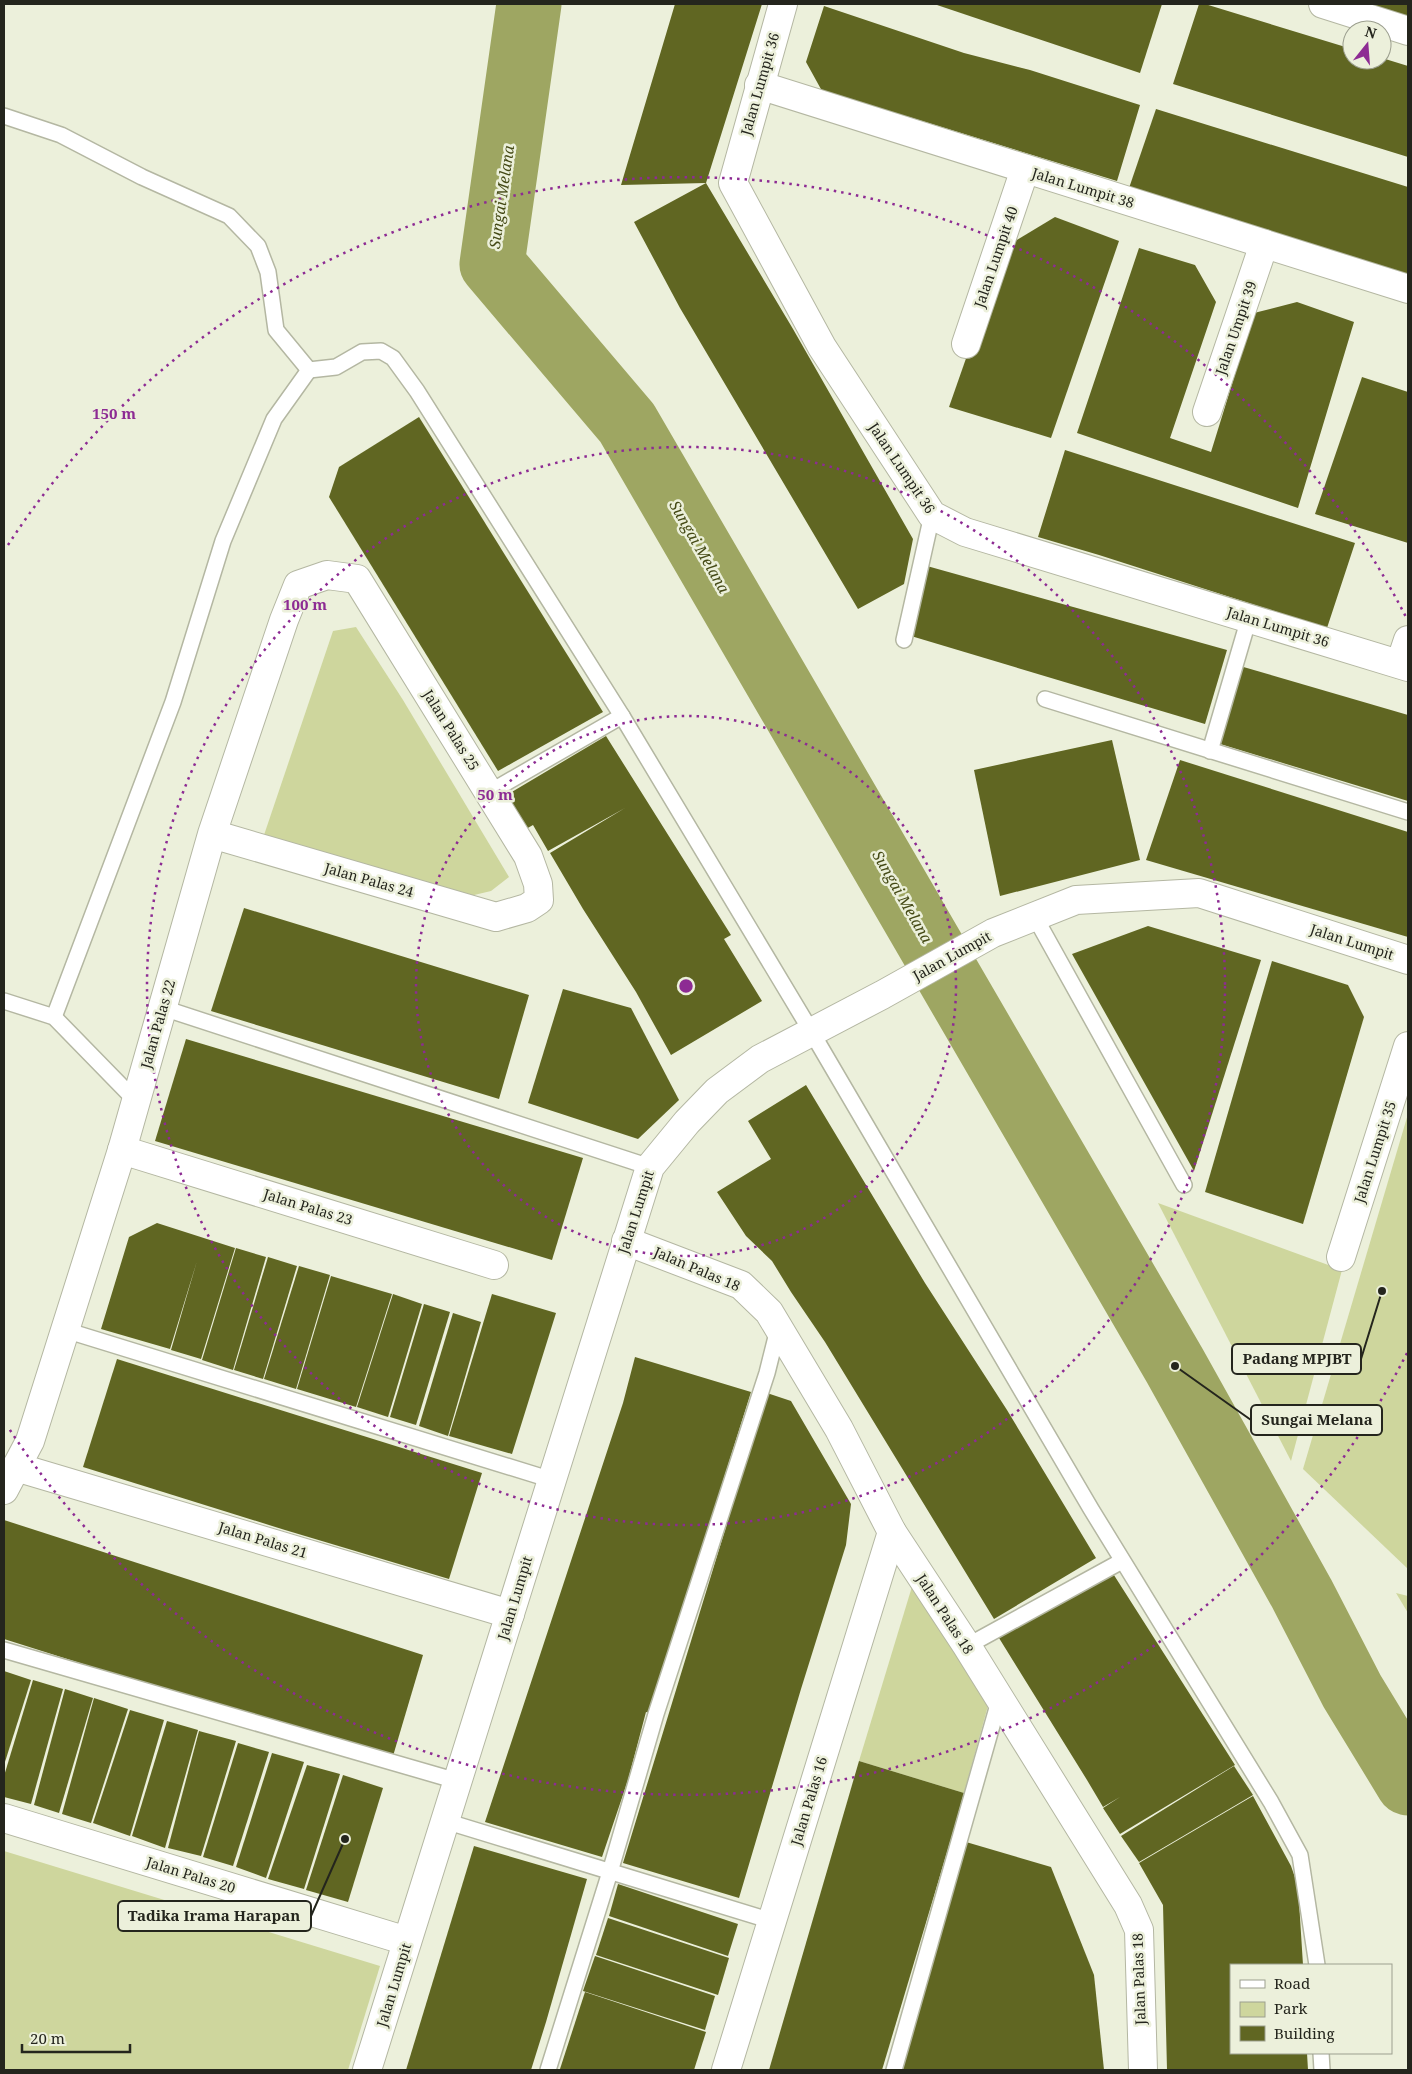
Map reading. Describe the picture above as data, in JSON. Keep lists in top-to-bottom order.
{
  "streets": {
    "street": [
      "Jalan Lumpit 36",
      "Jalan Lumpit 38",
      "Jalan Lumpit 40",
      "Jalan Umpit 39",
      "Jalan Palas 25",
      "Jalan Palas 24",
      "Jalan Lumpit",
      "Jalan Palas 22",
      "Jalan Lumpit 35",
      "Jalan Palas 23",
      "Jalan Palas 18",
      "Jalan Palas 21",
      "Jalan Palas 16",
      "Jalan Palas 20"
    ]
  },
  "crossings": [
    ["Jalan Lumpit 36", "Jalan Lumpit 38"],
    ["Jalan Lumpit 38", "Jalan Lumpit 40"],
    ["Jalan Lumpit 38", "Jalan Umpit 39"],
    ["Jalan Palas 25", "Jalan Palas 24"],
    ["Jalan Palas 25", "Jalan Palas 22"],
    ["Jalan Palas 24", "Jalan Palas 22"],
    ["Jalan Lumpit", "Jalan Palas 18"],
    ["Jalan Lumpit", "Jalan Palas 21"],
    ["Jalan Lumpit", "Jalan Palas 20"],
    ["Jalan Palas 22", "Jalan Palas 23"],
    ["Jalan Palas 22", "Jalan Palas 21"],
    ["Jalan Palas 18", "Jalan Palas 16"]
  ],
  "water": ["Sungai Melana"],
  "places": ["Padang MPJBT", "Sungai Melana", "Tadika Irama Harapan"],
  "legend": ["Road", "Park", "Building"],
  "scale_bar": "20 m",
  "north": "top",
  "rings": ["150 m", "100 m", "50 m"]
}
